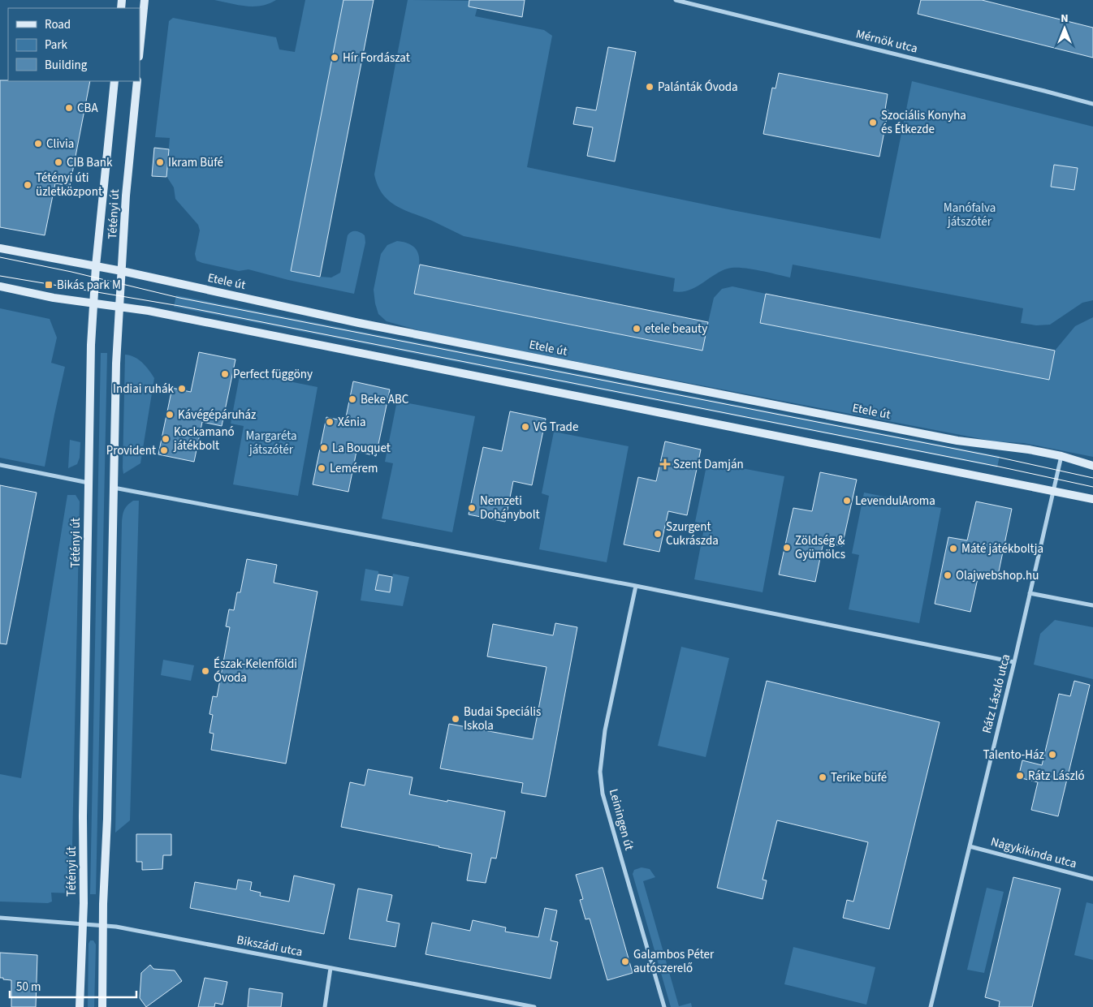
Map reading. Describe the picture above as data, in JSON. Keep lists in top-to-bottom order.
{
  "streets": {
    "main road": ["Tétényi út", "Etele út"],
    "street": [
      "Mérnök utca",
      "Rátz László utca",
      "Leiningen út",
      "Nagykikinda utca",
      "Bikszádi utca"
    ]
  },
  "crossings": [
    ["Tétényi út", "Etele út"],
    ["Tétényi út", "Bikszádi utca"],
    ["Etele út", "Rátz László utca"],
    ["Rátz László utca", "Nagykikinda utca"]
  ],
  "parks": ["Manófalva játszótér", "Margaréta játszótér"],
  "places": {
    "other": [
      "Hír Fordászat",
      "Palánták Óvoda",
      "CBA",
      "Szociális Konyha és Étkezde",
      "Clivia",
      "CIB Bank",
      "Ikram Büfé",
      "Tétényi úti üzletközpont",
      "etele beauty",
      "Perfect függöny",
      "Indiai ruhák",
      "Beke ABC",
      "Kávégépáruház",
      "Xénia",
      "VG Trade",
      "Kockamanó játékbolt",
      "La Bouquet",
      "Provident",
      "Lemérem",
      "LevendulAroma",
      "Nemzeti Dohánybolt",
      "Szurgent Cukrászda",
      "Zöldség & Gyümölcs",
      "Máté játékboltja",
      "Olajwebshop.hu",
      "Észak-Kelenföldi Óvoda",
      "Budai Speciális Iskola",
      "Talento-Ház",
      "Rátz László",
      "Terike büfé",
      "Galambos Péter autószerelő"
    ],
    "transit": ["Bikás park M"],
    "health": ["Szent Damján"]
  },
  "legend": ["Road", "Park", "Building"],
  "scale_bar": "50 m",
  "north": "top"
}
